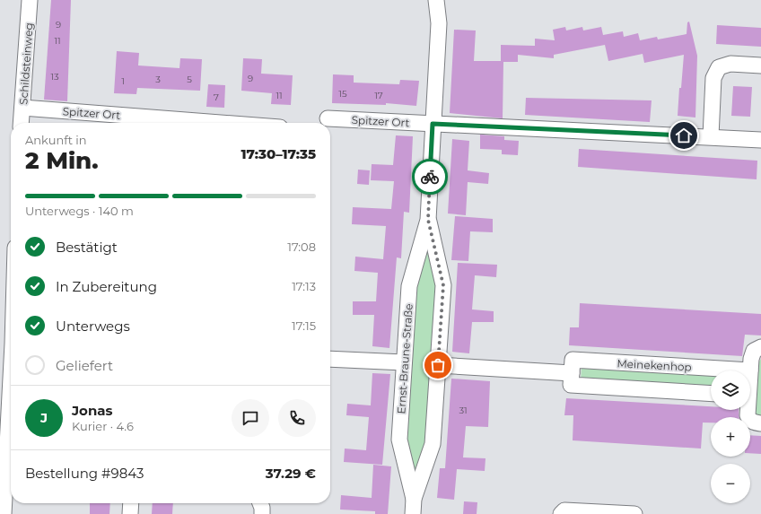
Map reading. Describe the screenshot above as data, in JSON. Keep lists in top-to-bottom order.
{
  "streets": {
    "street": [
      "Schildsteinweg",
      "Spitzer Ort",
      "Ernst-Braune-Straße",
      "Meinekenhop"
    ]
  },
  "crossings": [
    ["Schildsteinweg", "Spitzer Ort"],
    ["Spitzer Ort", "Ernst-Braune-Straße"]
  ],
  "house_numbers": [
    "9",
    "11",
    "13",
    "9",
    "3",
    "5",
    "1",
    "15",
    "11",
    "17",
    "7",
    "31"
  ],
  "page": {
    "heading": ["2 Min.", "Ankunft in", "17:30–17:35"],
    "panel": [
      "Jonas",
      "Kurier · 4.6",
      "Bestellung #9843",
      "37.29 €"
    ],
    "bar": "Unterwegs · 140 m",
    "list": [
      ["Bestätigt", "17:08"],
      ["In Zubereitung", "17:13"],
      ["Unterwegs", "17:15"],
      "Geliefert"
    ],
    "map_buttons": ["+", "−"],
    "round": "J"
  }
}
